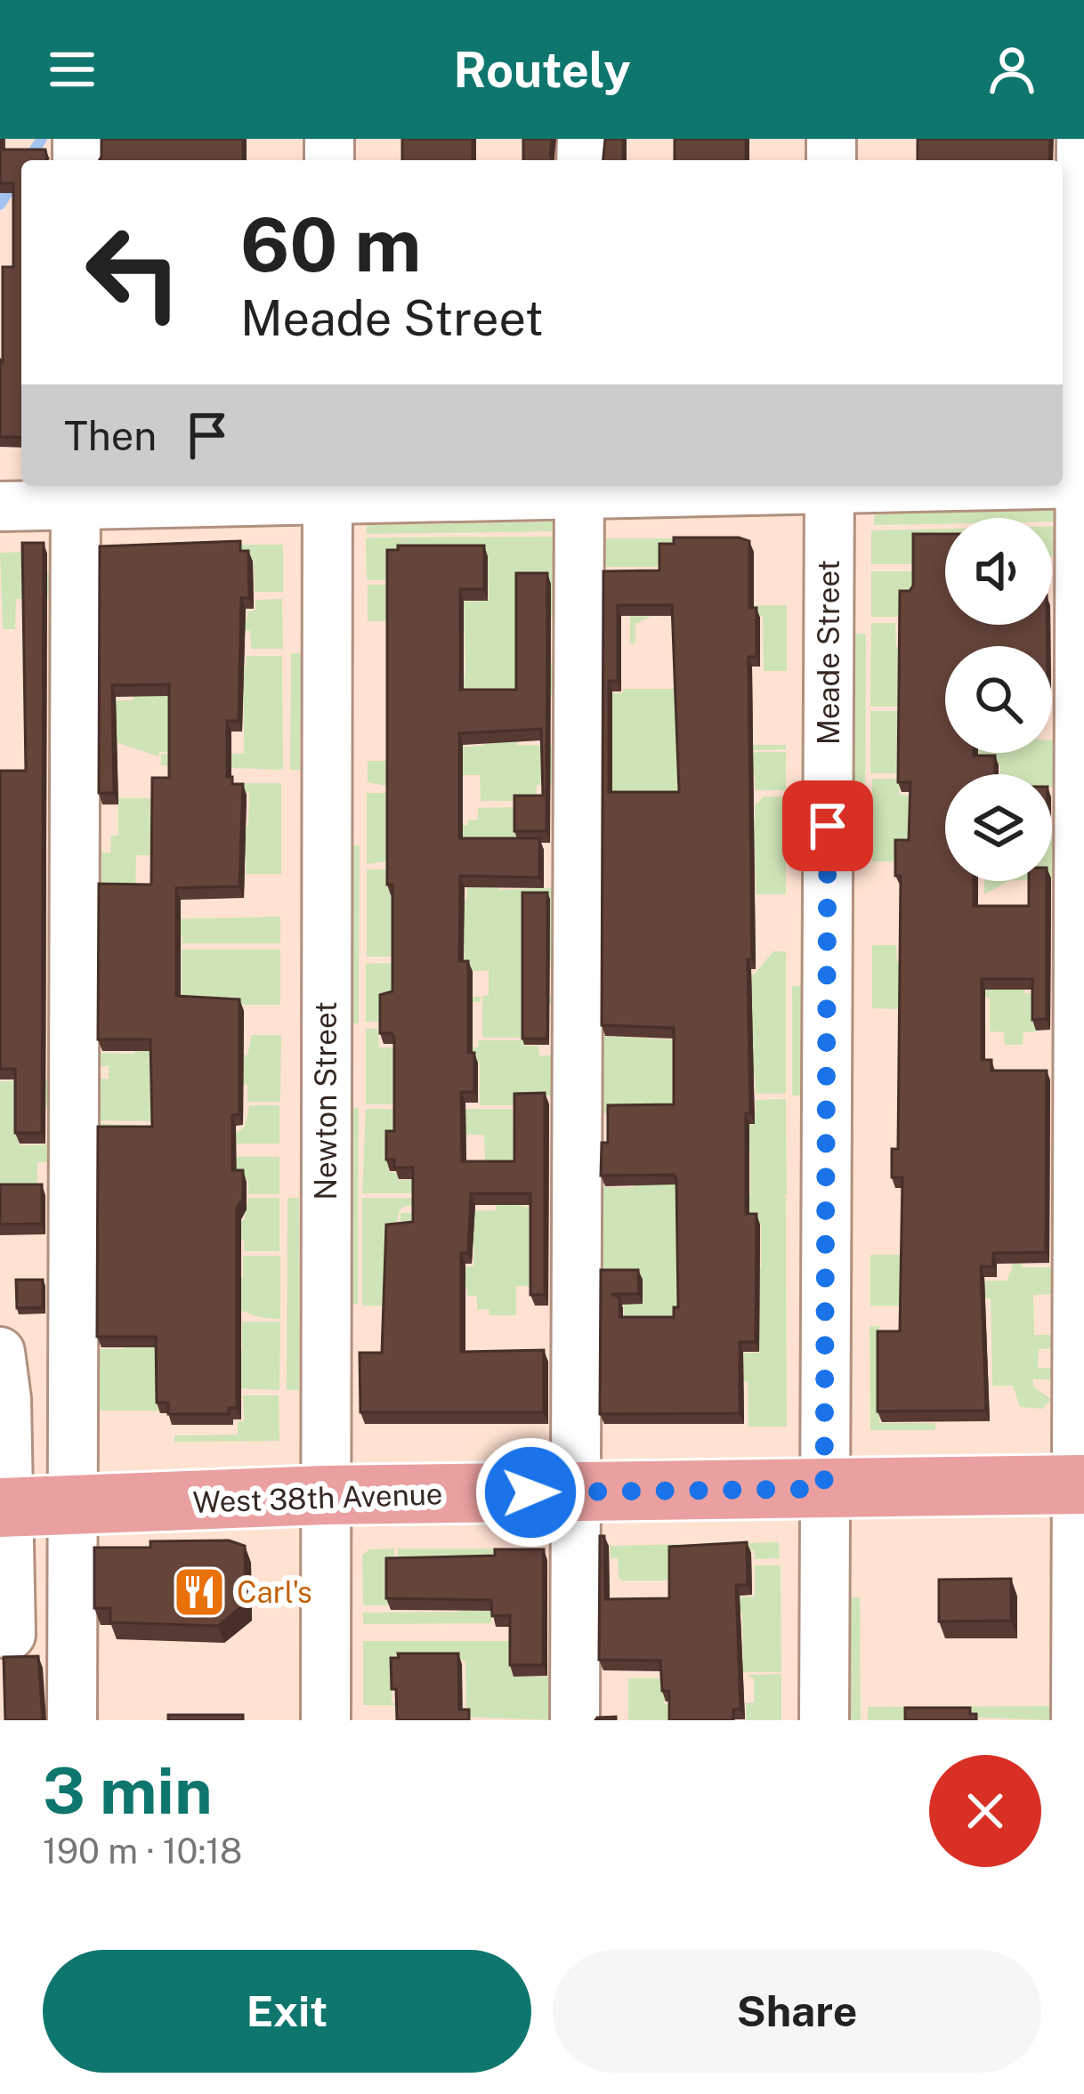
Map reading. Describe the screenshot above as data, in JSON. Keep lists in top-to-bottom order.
{
  "streets": {
    "main road": ["West 38th Avenue"],
    "street": ["Meade Street", "Newton Street"]
  },
  "crossings": [
    ["Meade Street", "West 38th Avenue"],
    ["Newton Street", "West 38th Avenue"]
  ],
  "places": {
    "restaurant": ["Carl's"]
  },
  "page": {
    "header": "Routely",
    "turn": ["60 m", "Meade Street"],
    "then": "Then",
    "heading": ["3 min", "190 m · 10:18"],
    "buttons": ["Exit", "Share"]
  }
}
